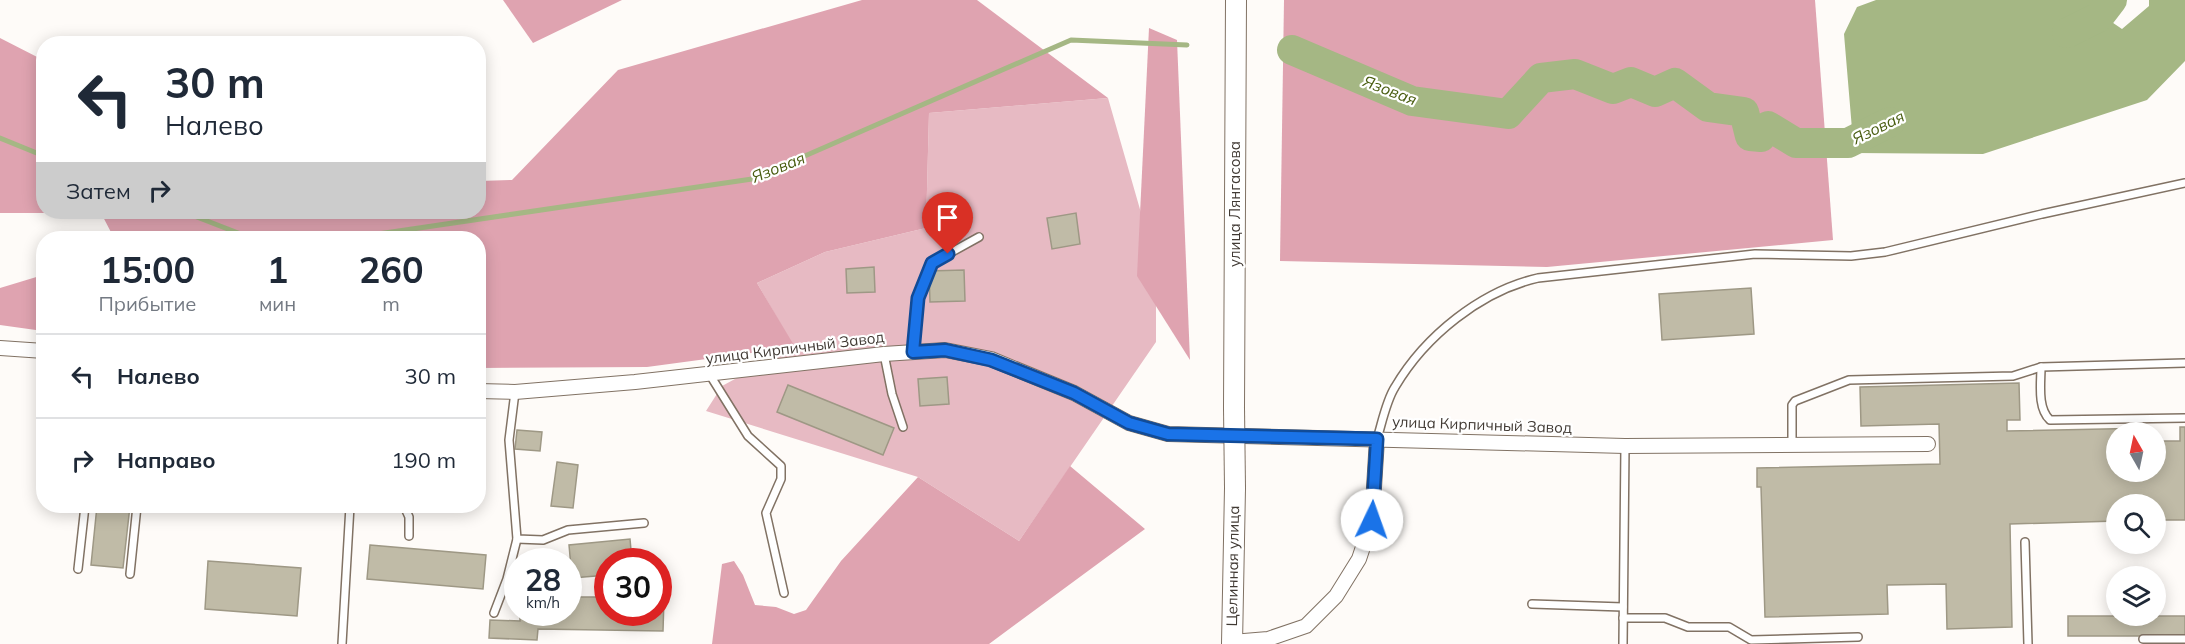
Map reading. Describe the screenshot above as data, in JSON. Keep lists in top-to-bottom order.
{
  "streets": {
    "main road": ["улица Лянгасова", "Целинная улица"],
    "street": ["улица Кирпичный Завод"]
  },
  "crossings": [
    ["улица Лянгасова", "Целинная улица"]
  ],
  "water": ["Язовая"],
  "north": "top",
  "page": {
    "turn": ["30 m", "Налево"],
    "then": "Затем",
    "eta": [
      "15:00",
      "Прибытие",
      "1",
      "мин",
      "260",
      "m"
    ],
    "list": [
      {
        "name": "Налево",
        "value": "30 m"
      },
      {
        "name": "Направо",
        "value": "190 m"
      }
    ],
    "speed": "28 km/h",
    "limit": "30"
  }
}
